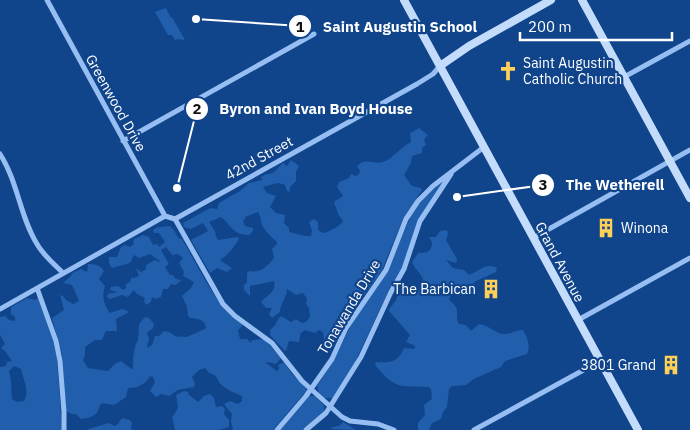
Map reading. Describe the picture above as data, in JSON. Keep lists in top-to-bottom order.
{
  "streets": {
    "main road": ["42nd Street", "Grand Avenue"],
    "street": ["Greenwood Drive", "Tonawanda Drive"]
  },
  "crossings": [
    ["42nd Street", "Grand Avenue"],
    ["Grand Avenue", "Tonawanda Drive"]
  ],
  "places": {
    "other": ["Saint Augustin School", "Byron and Ivan Boyd House", "The Wetherell"],
    "church": ["Saint Augustin Catholic Church"],
    "building": ["Winona", "The Barbican", "3801 Grand"]
  },
  "scale_bar": "200 m"
}
